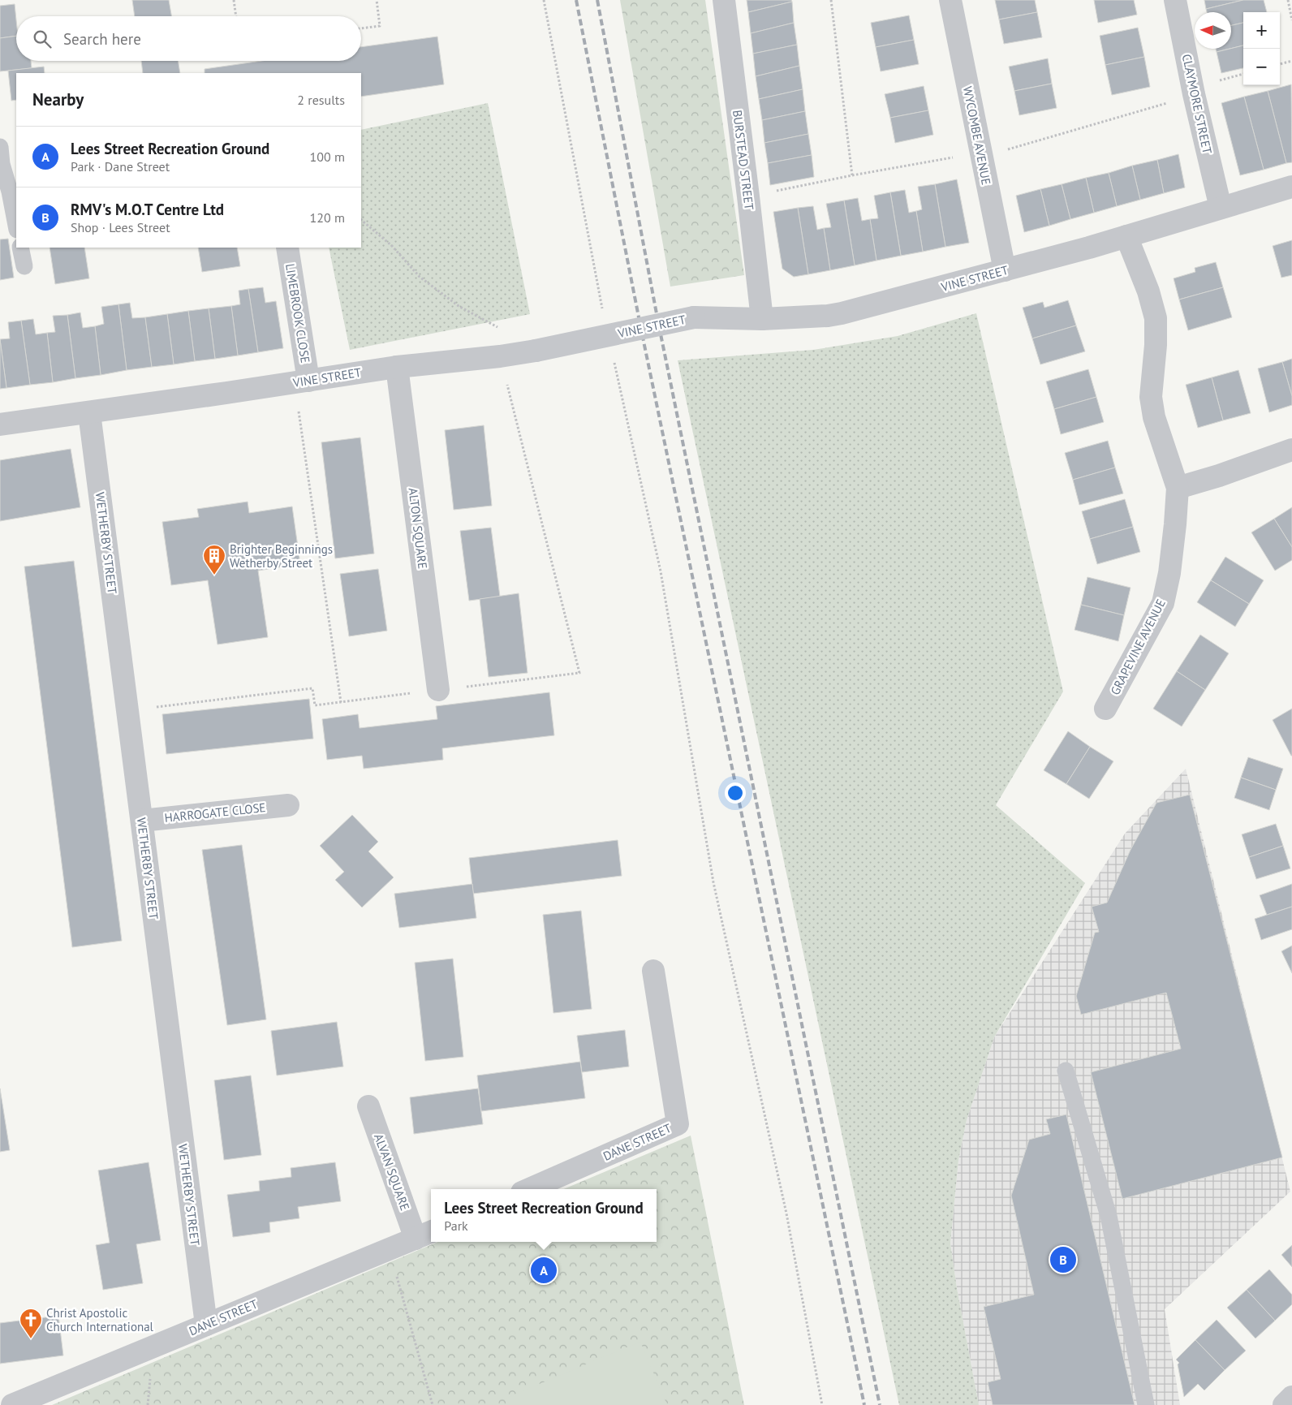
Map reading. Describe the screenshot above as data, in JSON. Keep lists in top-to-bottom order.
{
  "streets": {
    "street": [
      "CLAYMORE STREET",
      "WYCOMBE AVENUE",
      "BURSTEAD STREET",
      "VINE STREET",
      "LIMEBROOK CLOSE",
      "ALTON SQUARE",
      "WETHERBY STREET",
      "GRAPEVINE AVENUE",
      "HARROGATE CLOSE",
      "DANE STREET",
      "ALVAN SQUARE"
    ]
  },
  "crossings": [
    ["CLAYMORE STREET", "VINE STREET"],
    ["WYCOMBE AVENUE", "VINE STREET"],
    ["BURSTEAD STREET", "VINE STREET"],
    ["VINE STREET", "LIMEBROOK CLOSE"],
    ["VINE STREET", "ALTON SQUARE"],
    ["VINE STREET", "WETHERBY STREET"],
    ["VINE STREET", "GRAPEVINE AVENUE"],
    ["WETHERBY STREET", "HARROGATE CLOSE"],
    ["WETHERBY STREET", "DANE STREET"],
    ["DANE STREET", "ALVAN SQUARE"]
  ],
  "places": {
    "building": ["Brighter Beginnings Wetherby Street"],
    "church": ["Christ Apostolic Church International"]
  },
  "north": "left",
  "page": {
    "map_buttons": ["+", "−"],
    "search": "Search here",
    "heading": ["Nearby", "2 results"],
    "list": [
      {
        "mark": "A",
        "name": "Lees Street Recreation Ground",
        "note": "Park · Dane Street",
        "value": "100 m"
      },
      {
        "mark": "B",
        "name": "RMV's M.O.T Centre Ltd",
        "note": "Shop · Lees Street",
        "value": "120 m"
      }
    ],
    "popup": ["Lees Street Recreation Ground", "Park"],
    "pins": ["B", "A"]
  }
}
